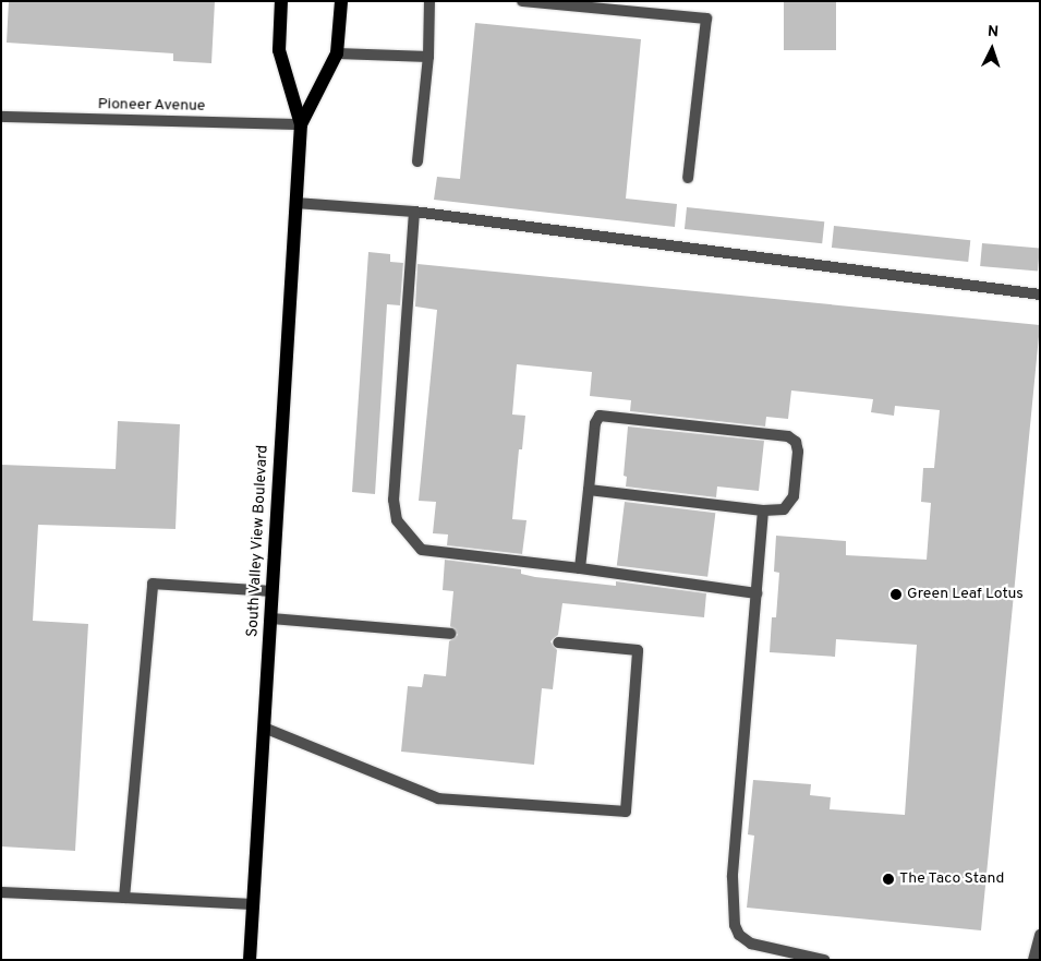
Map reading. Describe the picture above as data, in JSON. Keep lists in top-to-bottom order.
{
  "streets": {
    "main road": ["South Valley View Boulevard"],
    "street": ["Pioneer Avenue"]
  },
  "crossings": [
    ["Pioneer Avenue", "South Valley View Boulevard"]
  ],
  "places": ["Green Leaf Lotus", "The Taco Stand"],
  "north": "top"
}
